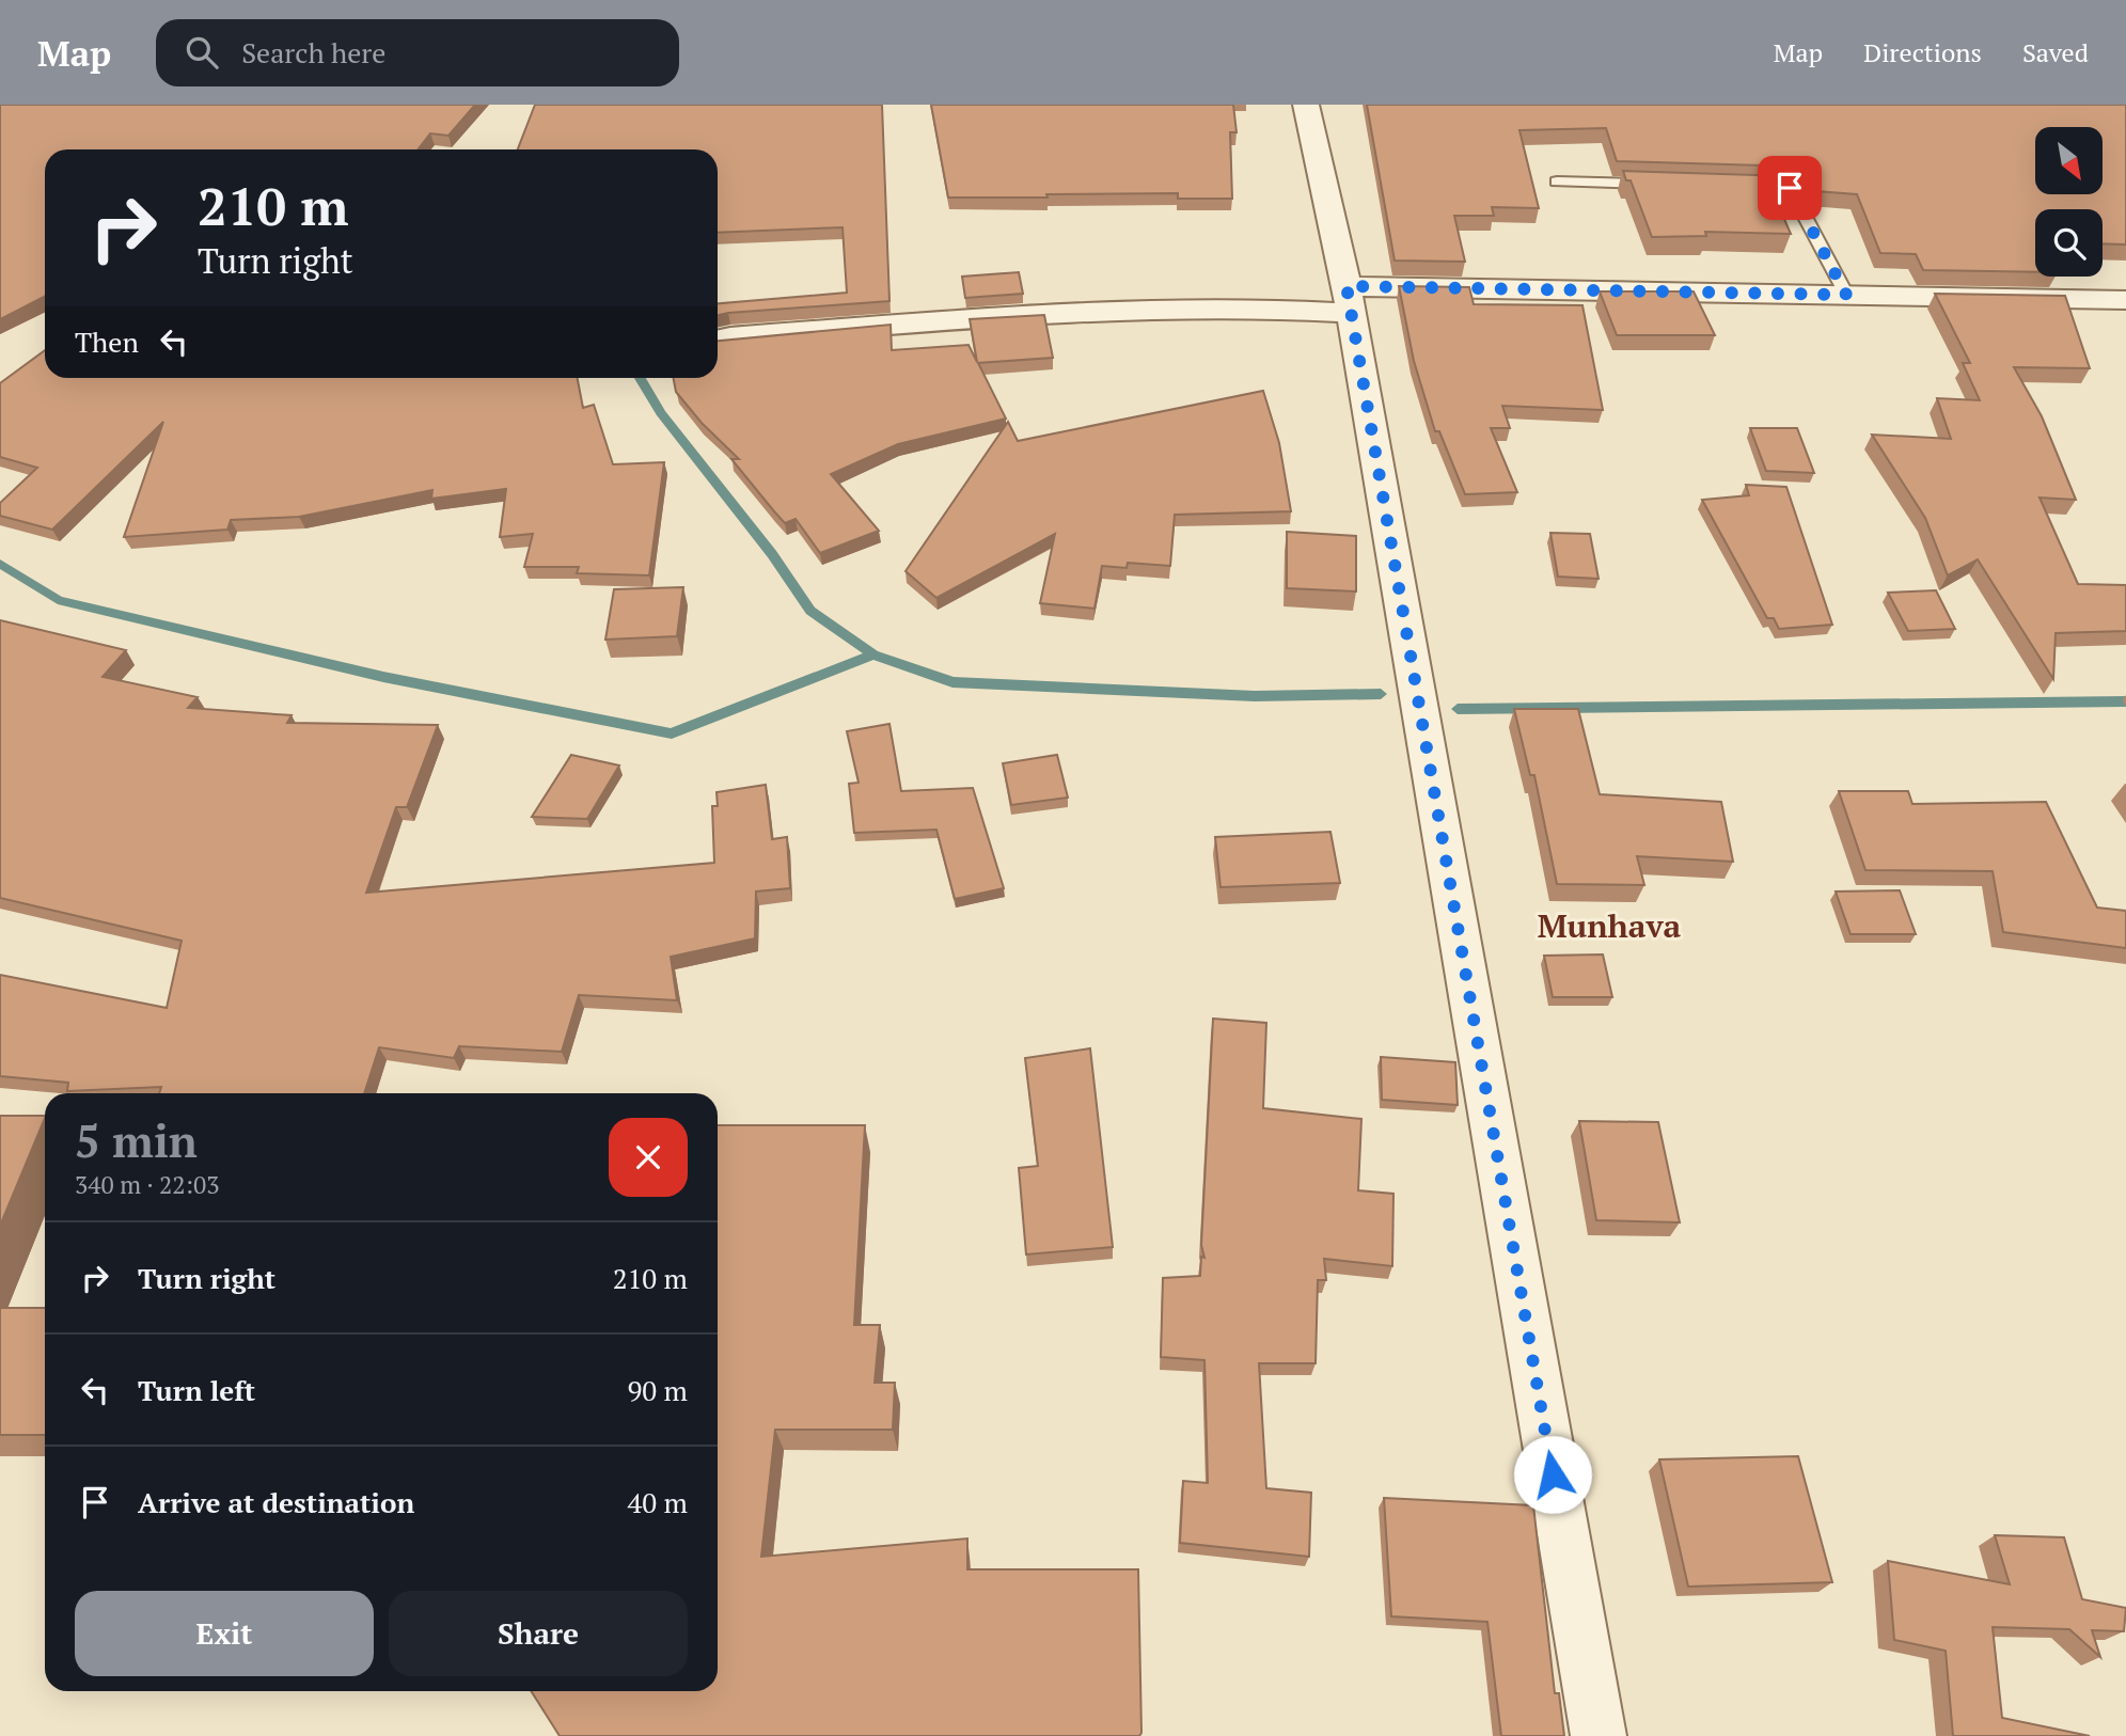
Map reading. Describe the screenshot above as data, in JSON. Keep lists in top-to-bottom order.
{
  "districts": ["Munhava"],
  "north": "bottom right",
  "page": {
    "header": "Map",
    "search": "Search here",
    "nav": ["Map", "Directions", "Saved"],
    "turn": ["210 m", "Turn right"],
    "then": "Then",
    "heading": ["5 min", "340 m · 22:03"],
    "list": [
      {
        "name": "Turn right",
        "value": "210 m"
      },
      {
        "name": "Turn left",
        "value": "90 m"
      },
      {
        "name": "Arrive at destination",
        "value": "40 m"
      }
    ],
    "buttons": ["Exit", "Share"]
  }
}
